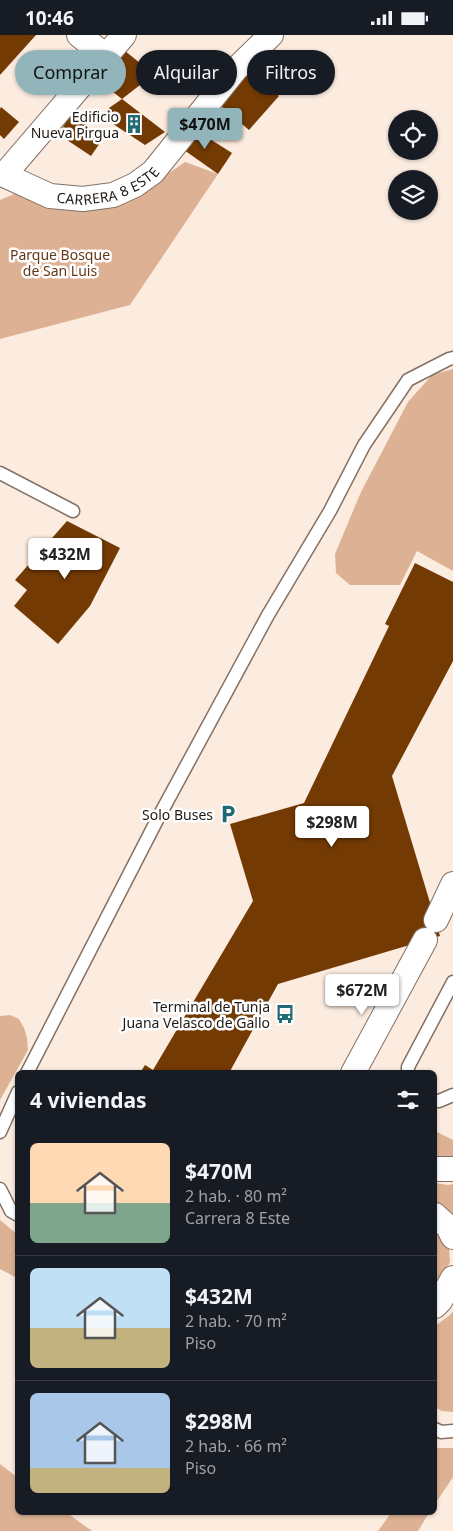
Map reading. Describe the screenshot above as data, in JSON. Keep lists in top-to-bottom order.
{
  "streets": {
    "street": ["CARRERA 8 ESTE"]
  },
  "parks": ["Parque Bosque de San Luis"],
  "places": {
    "building": ["Edificio Nueva Pirgua"],
    "parking": ["Solo Buses"],
    "bus stop": ["Terminal de Tunja Juana Velasco de Gallo"]
  },
  "page": {
    "status": "10:46",
    "chip": ["Comprar", "Alquilar", "Filtros"],
    "price": [
      "$470M",
      "$432M",
      "$298M",
      "$672M"
    ],
    "heading": "4 viviendas",
    "list": [
      {
        "name": "$470M",
        "note": "2 hab. · 80 m² · Carrera 8 Este"
      },
      {
        "name": "$432M",
        "note": "2 hab. · 70 m² · Piso"
      },
      {
        "name": "$298M",
        "note": "2 hab. · 66 m² · Piso"
      }
    ]
  }
}
